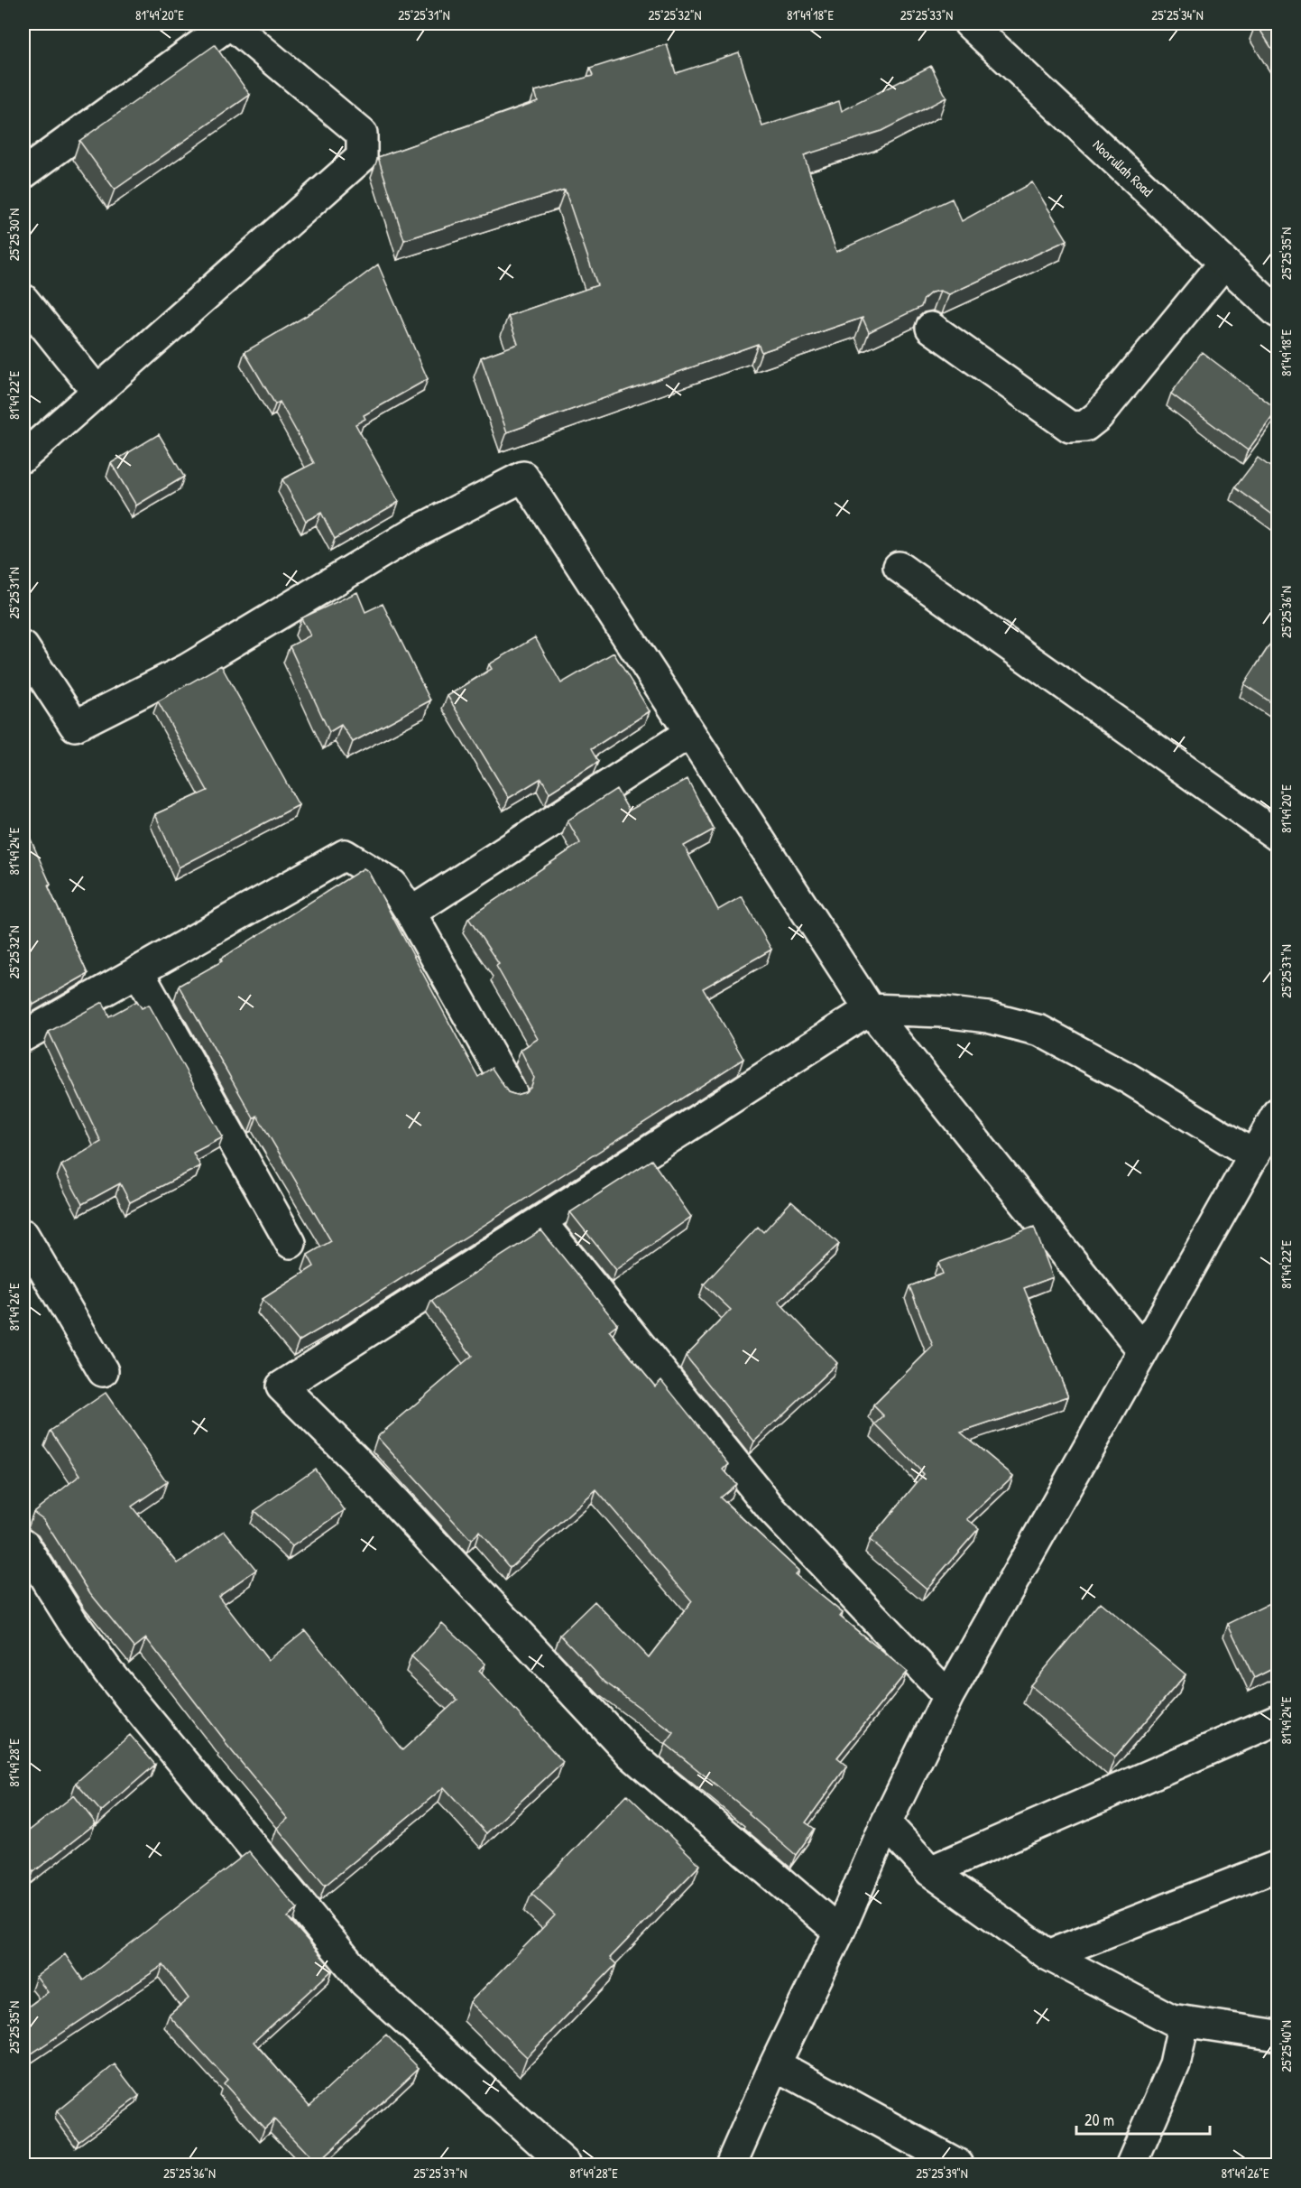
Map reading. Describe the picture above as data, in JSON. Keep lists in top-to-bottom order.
{
  "streets": {
    "street": ["Noorullah Road"]
  },
  "scale_bar": "20 m",
  "coordinates": [
    "81°49'20\"E",
    "25°25'31\"N",
    "25°25'32\"N",
    "81°49'18\"E",
    "25°25'33\"N",
    "25°25'34\"N",
    "25°25'30\"N",
    "25°25'35\"N",
    "81°49'22\"E",
    "25°25'36\"N",
    "81°49'24\"E",
    "25°25'37\"N",
    "81°49'26\"E",
    "81°49'28\"E",
    "25°25'40\"N",
    "25°25'39\"N"
  ]
}
